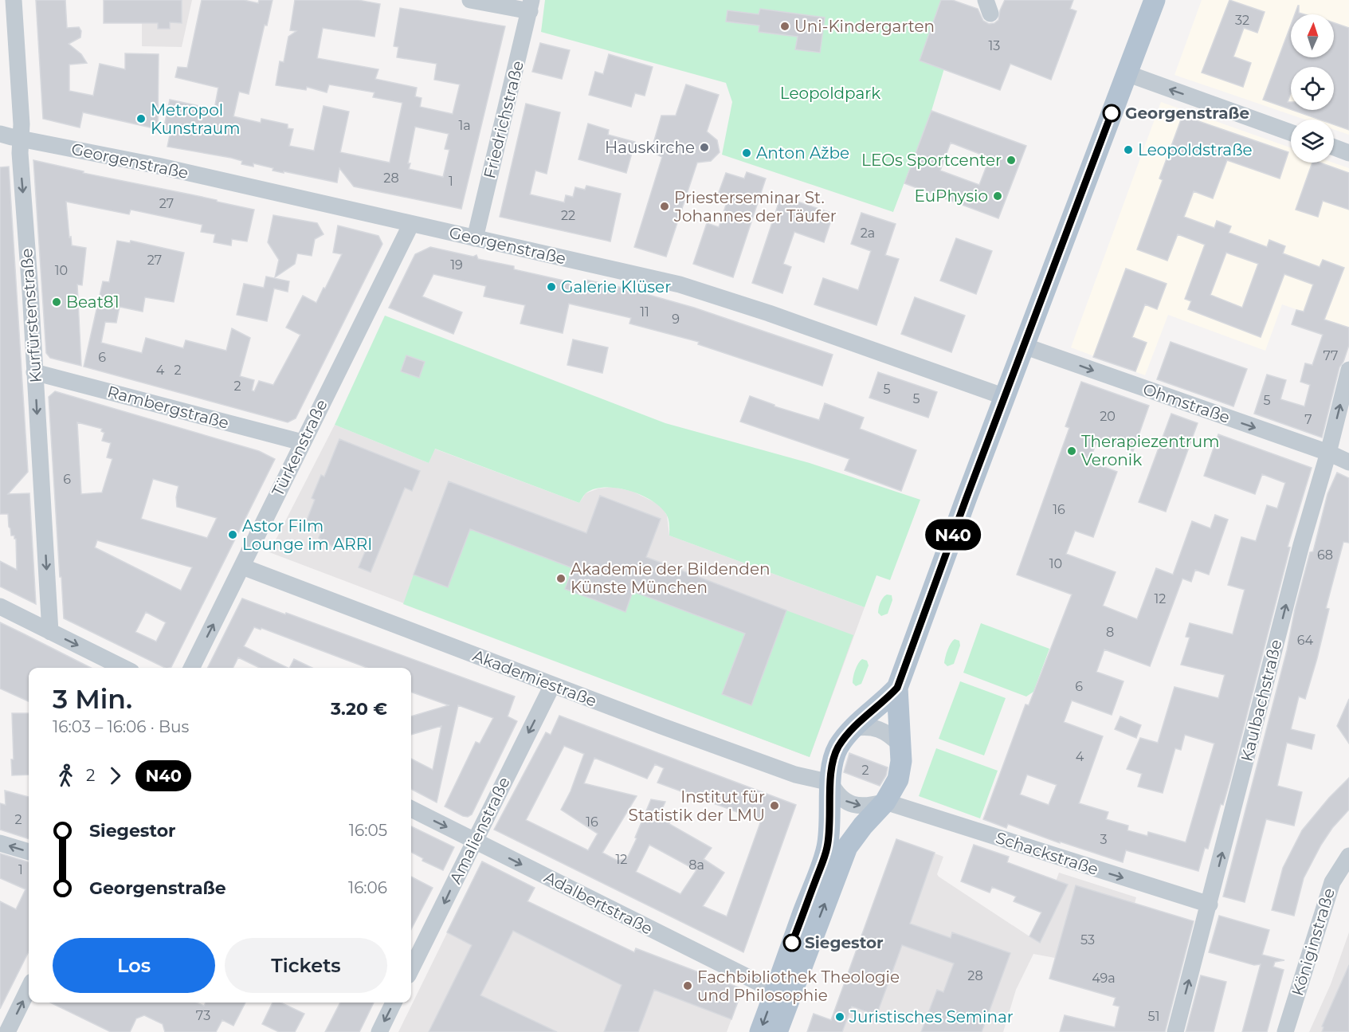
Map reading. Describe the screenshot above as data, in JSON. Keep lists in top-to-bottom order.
{
  "streets": {
    "street": [
      "Friedrichstraße",
      "Georgenstraße",
      "Kurfürstenstraße",
      "Ohmstraße",
      "Rambergstraße",
      "Türkenstraße",
      "Akademiestraße",
      "Kaulbachstraße",
      "Amalienstraße",
      "Schackstraße",
      "Adalbertstraße",
      "Königinstraße"
    ]
  },
  "crossings": [
    ["Friedrichstraße", "Georgenstraße"],
    ["Georgenstraße", "Kurfürstenstraße"],
    ["Georgenstraße", "Türkenstraße"],
    ["Kurfürstenstraße", "Rambergstraße"],
    ["Ohmstraße", "Kaulbachstraße"],
    ["Rambergstraße", "Türkenstraße"],
    ["Türkenstraße", "Akademiestraße"],
    ["Akademiestraße", "Amalienstraße"],
    ["Akademiestraße", "Schackstraße"],
    ["Kaulbachstraße", "Schackstraße"],
    ["Amalienstraße", "Adalbertstraße"]
  ],
  "one_way": [
    "Kurfürstenstraße",
    "Ohmstraße",
    "Kaulbachstraße",
    "Amalienstraße",
    "Schackstraße",
    "Adalbertstraße"
  ],
  "parks": ["Leopoldpark"],
  "places": [
    "Uni-Kindergarten",
    "Georgenstraße",
    "Metropol Kunstraum",
    "Hauskirche",
    "Leopoldstraße",
    "Anton Ažbe",
    "LEOs Sportcenter",
    "EuPhysio",
    "Priesterseminar St. Johannes der Täufer",
    "Galerie Klüser",
    "Beat81",
    "Therapiezentrum Veronik",
    "Astor Film Lounge im ARRI",
    "Akademie der Bildenden Künste München",
    "Institut für Statistik der LMU",
    "Siegestor",
    "Fachbibliothek Theologie und Philosophie",
    "Juristisches Seminar"
  ],
  "lines": ["bus line N40"],
  "house_numbers": [
    "32",
    "13",
    "1a",
    "28",
    "1",
    "27",
    "22",
    "2a",
    "27",
    "19",
    "10",
    "11",
    "9",
    "77",
    "6",
    "4",
    "2",
    "2",
    "5",
    "5",
    "5",
    "20",
    "7",
    "6",
    "16",
    "68",
    "10",
    "12",
    "8",
    "64",
    "6",
    "4",
    "2",
    "2",
    "16",
    "3",
    "12",
    "8a",
    "1",
    "53",
    "28",
    "49a",
    "73",
    "51"
  ],
  "north": "top",
  "page": {
    "on_map": "N40",
    "heading": ["3 Min.", "16:03 – 16:06 · Bus", "3.20 €"],
    "legs": ["2", "N40"],
    "list": [
      {
        "name": "Siegestor",
        "value": "16:05"
      },
      {
        "name": "Georgenstraße",
        "value": "16:06"
      }
    ],
    "buttons": ["Los", "Tickets"]
  }
}
